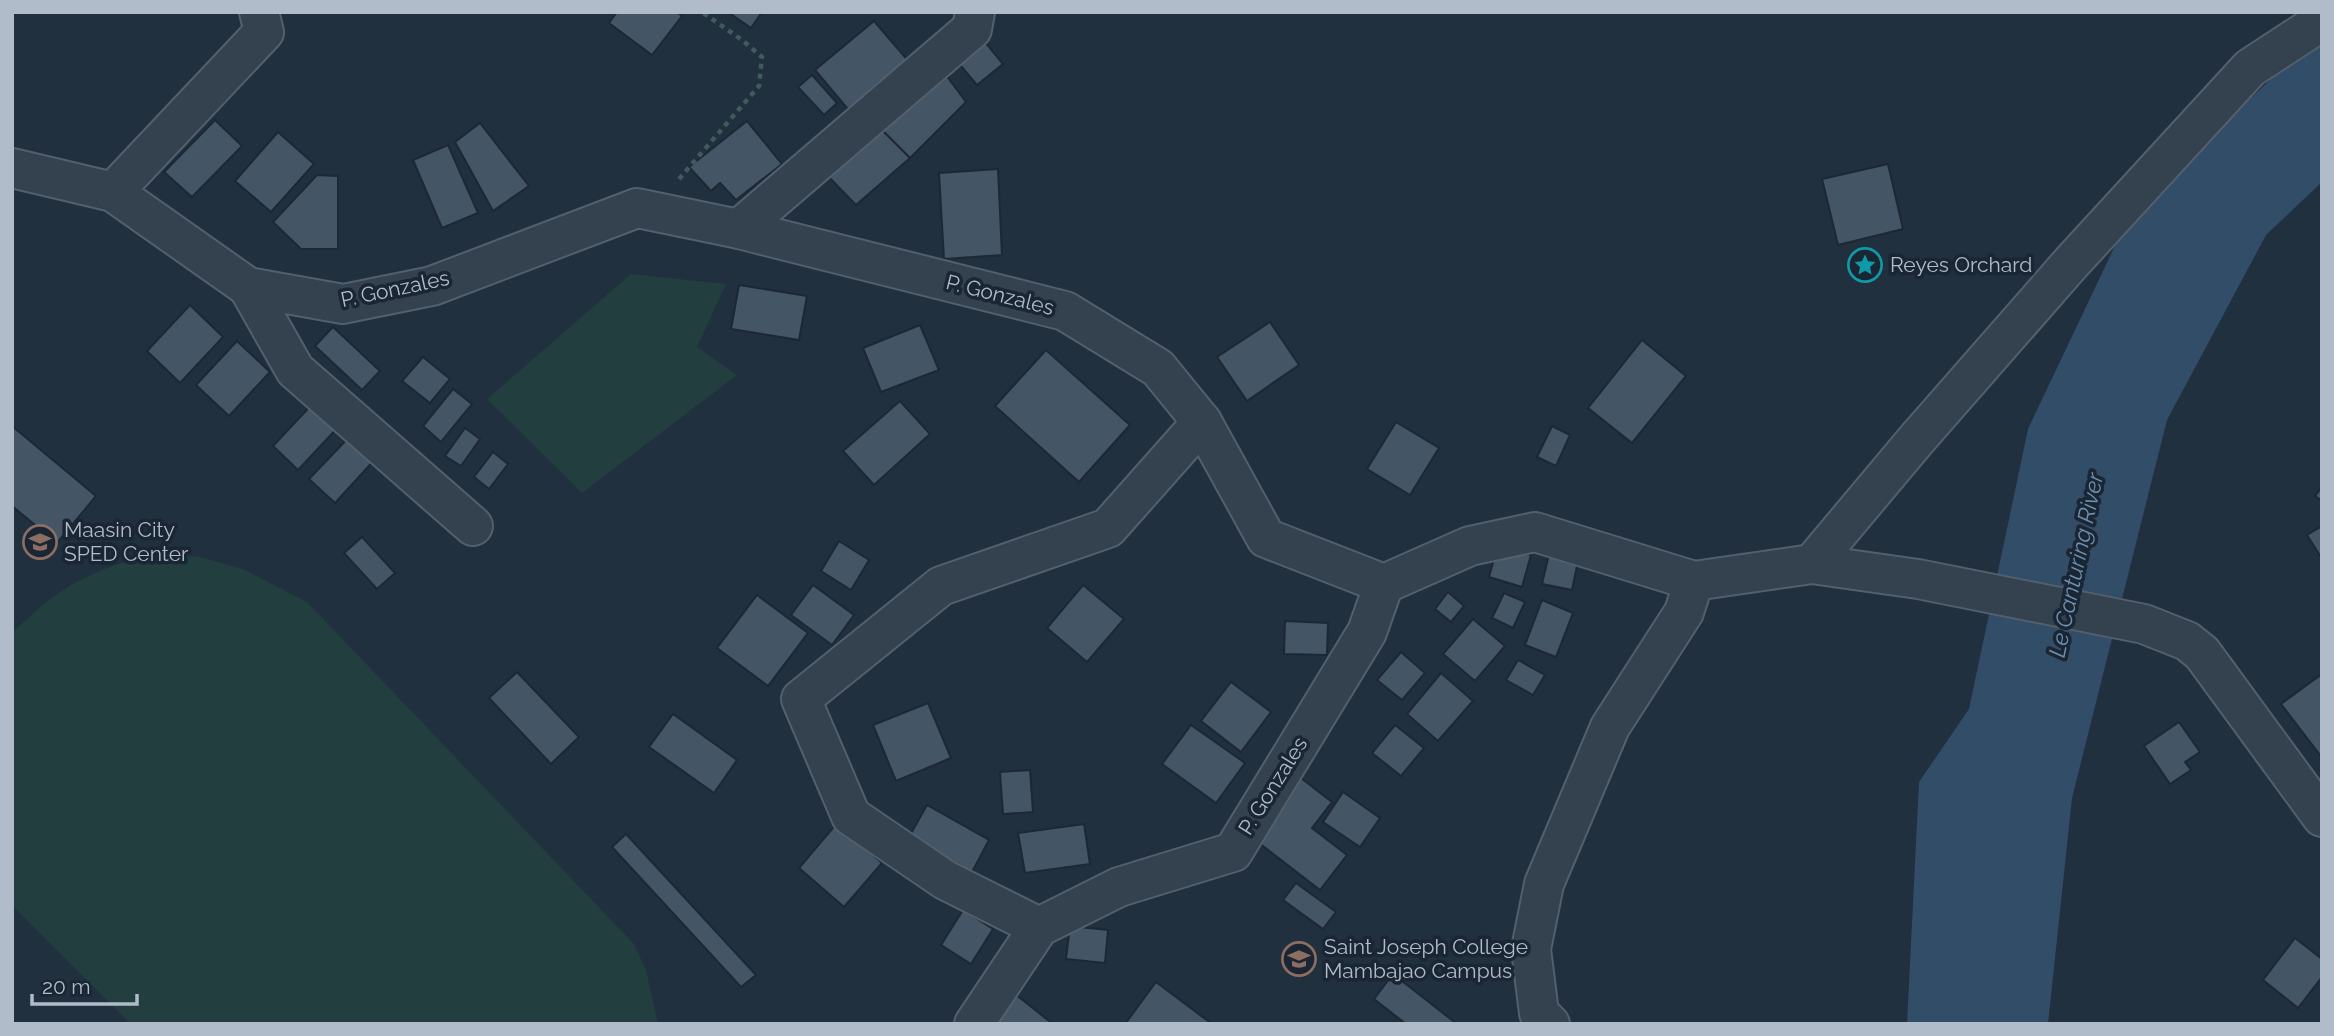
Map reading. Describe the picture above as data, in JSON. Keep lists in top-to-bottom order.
{
  "streets": {
    "street": ["P. Gonzales"]
  },
  "water": ["Le Canturing River"],
  "places": {
    "place": ["Reyes Orchard"],
    "school or university": ["Maasin City SPED Center", "Saint Joseph College Mambajao Campus"]
  },
  "scale_bar": "20 m"
}
